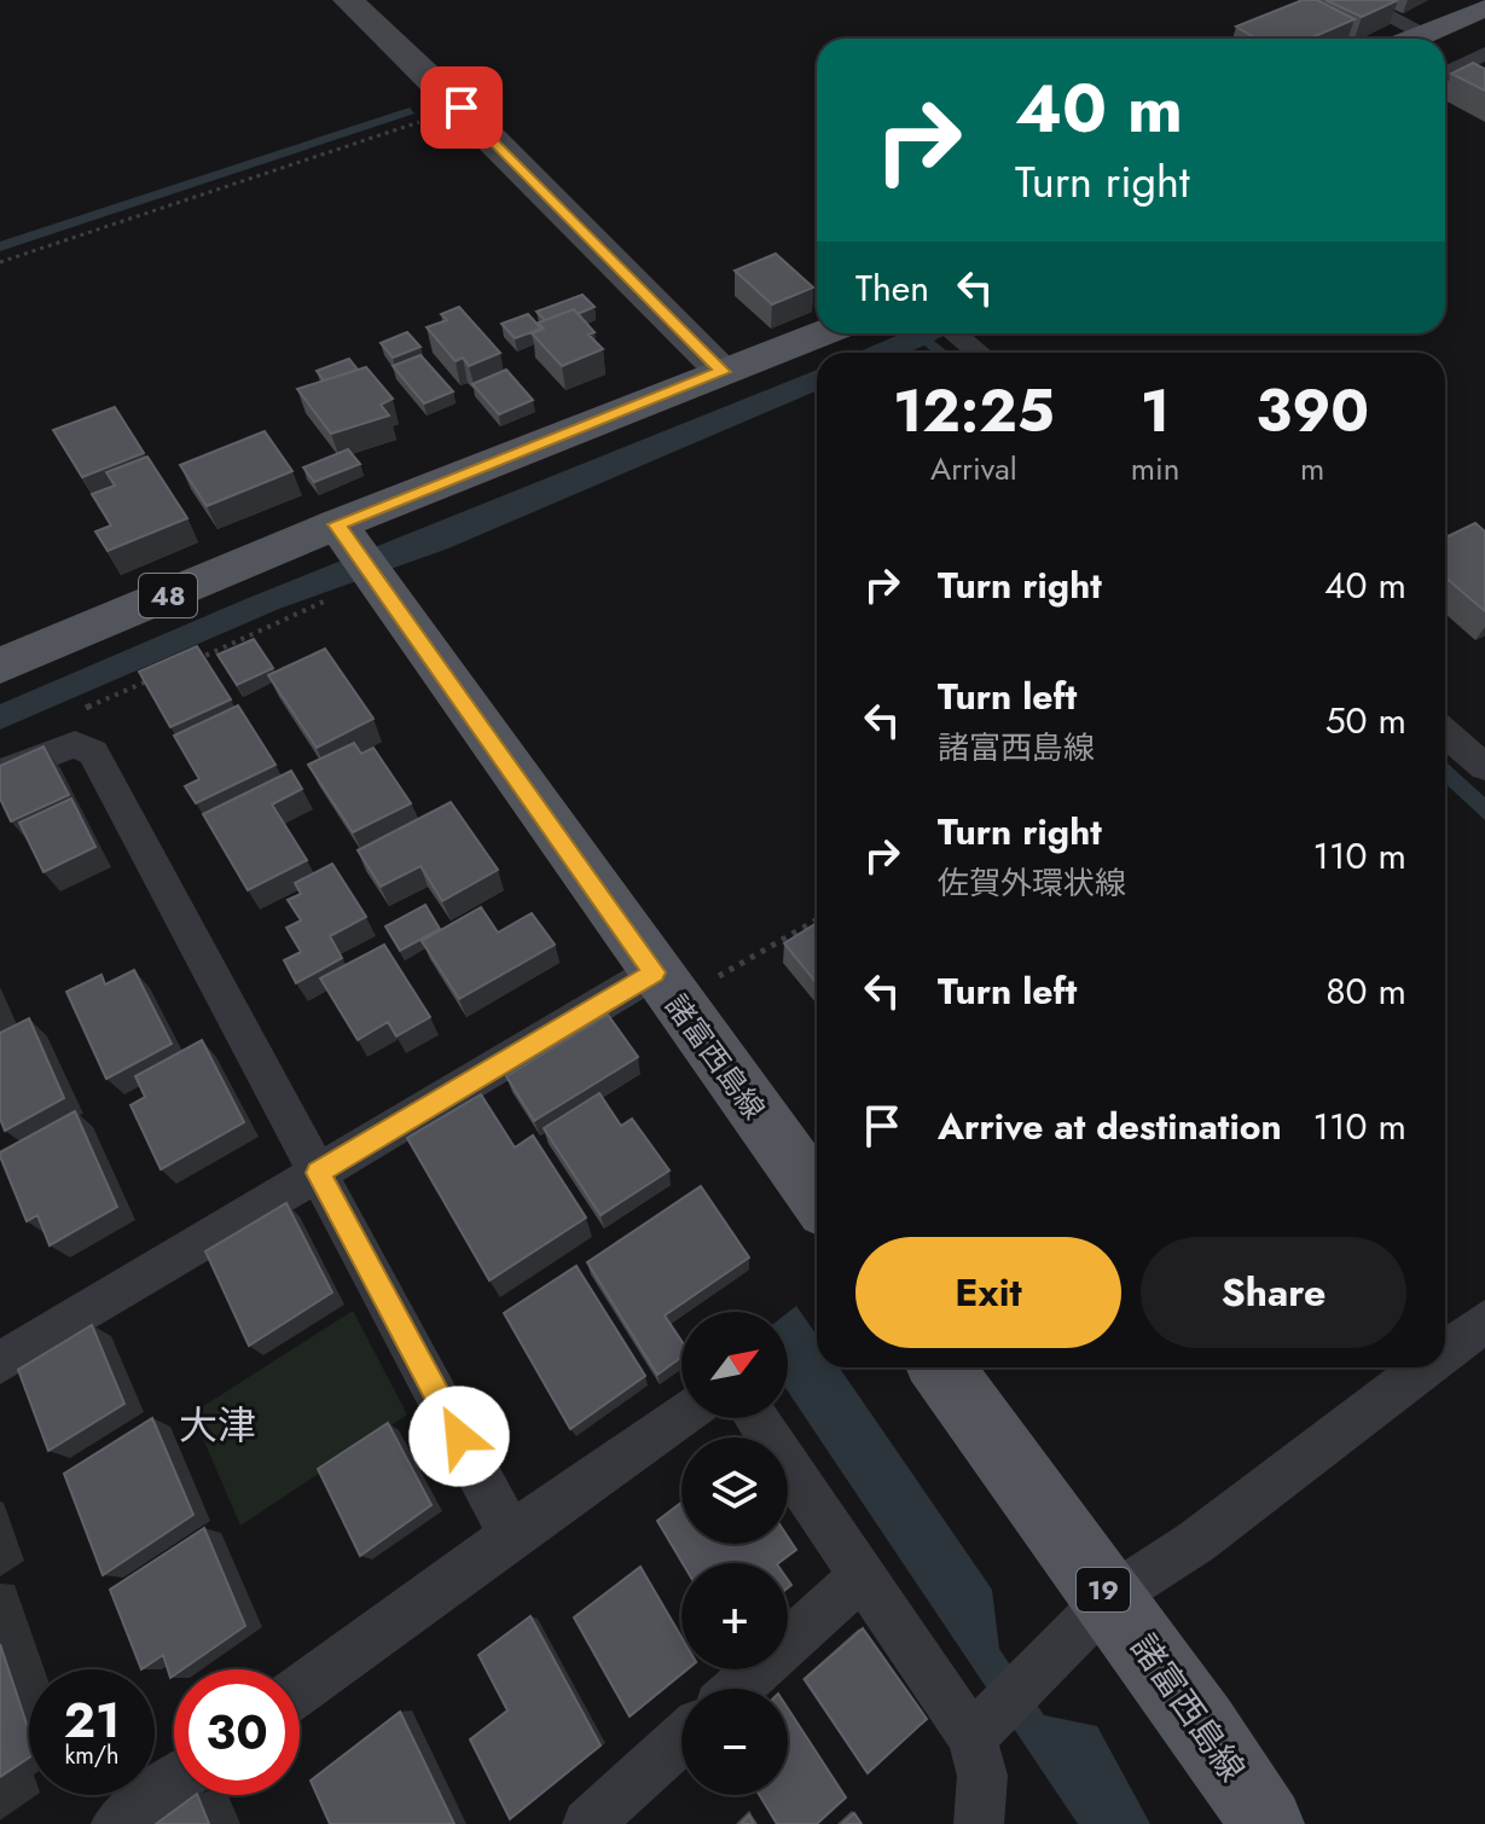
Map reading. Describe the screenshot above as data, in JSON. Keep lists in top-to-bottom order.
{
  "streets": {
    "main road": ["48", "諸富西島線", "19"]
  },
  "crossings": [
    ["48", "諸富西島線"]
  ],
  "districts": ["大津"],
  "north": "top right",
  "page": {
    "turn": ["40 m", "Turn right"],
    "then": "Then",
    "eta": [
      "12:25",
      "Arrival",
      "1",
      "min",
      "390",
      "m"
    ],
    "list": [
      {
        "name": "Turn right",
        "value": "40 m"
      },
      {
        "name": "Turn left",
        "note": "諸富西島線",
        "value": "50 m"
      },
      {
        "name": "Turn right",
        "note": "佐賀外環状線",
        "value": "110 m"
      },
      {
        "name": "Turn left",
        "value": "80 m"
      },
      {
        "name": "Arrive at destination",
        "value": "110 m"
      }
    ],
    "buttons": ["Exit", "Share"],
    "map_buttons": ["+", "−"],
    "speed": "21 km/h",
    "limit": "30"
  }
}
